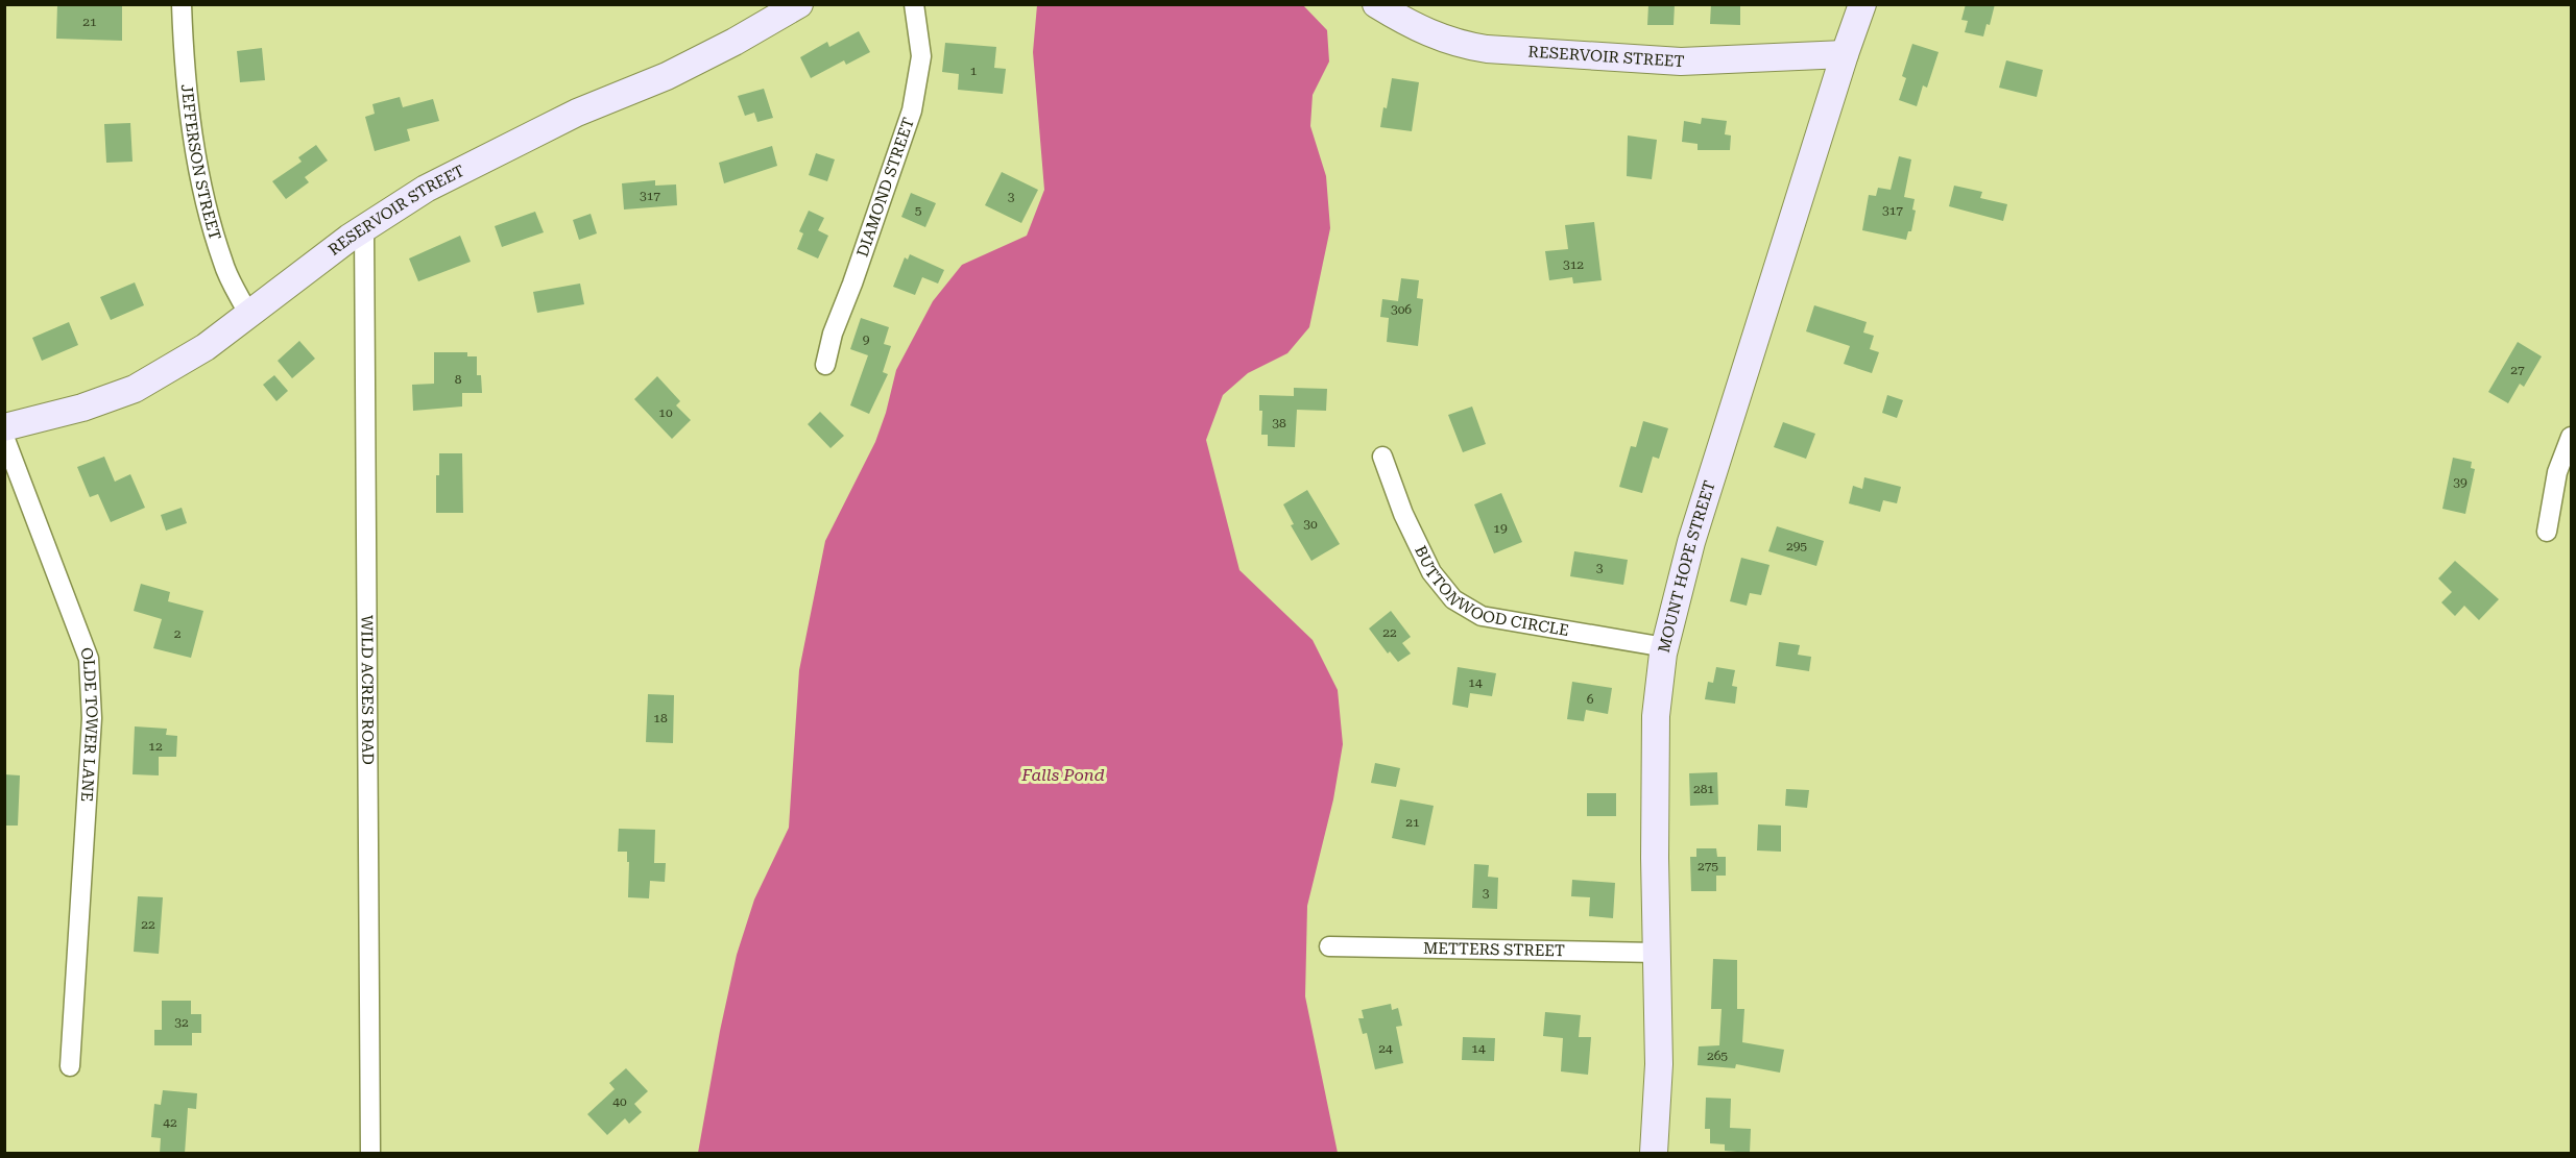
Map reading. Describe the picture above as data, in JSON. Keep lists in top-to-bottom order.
{
  "streets": {
    "street": [
      "RESERVOIR STREET",
      "JEFFERSON STREET",
      "DIAMOND STREET",
      "MOUNT HOPE STREET",
      "BUTTONWOOD CIRCLE",
      "WILD ACRES ROAD",
      "OLDE TOWER LANE",
      "METTERS STREET"
    ]
  },
  "crossings": [
    ["RESERVOIR STREET", "JEFFERSON STREET"],
    ["RESERVOIR STREET", "MOUNT HOPE STREET"],
    ["RESERVOIR STREET", "WILD ACRES ROAD"],
    ["MOUNT HOPE STREET", "BUTTONWOOD CIRCLE"],
    ["MOUNT HOPE STREET", "METTERS STREET"]
  ],
  "water": ["Falls Pond"],
  "house_numbers": [
    "21",
    "1",
    "317",
    "3",
    "5",
    "317",
    "312",
    "306",
    "9",
    "27",
    "8",
    "10",
    "38",
    "39",
    "30",
    "19",
    "295",
    "3",
    "22",
    "2",
    "14",
    "6",
    "18",
    "12",
    "281",
    "21",
    "275",
    "3",
    "22",
    "32",
    "24",
    "14",
    "265",
    "40",
    "42"
  ]
}
